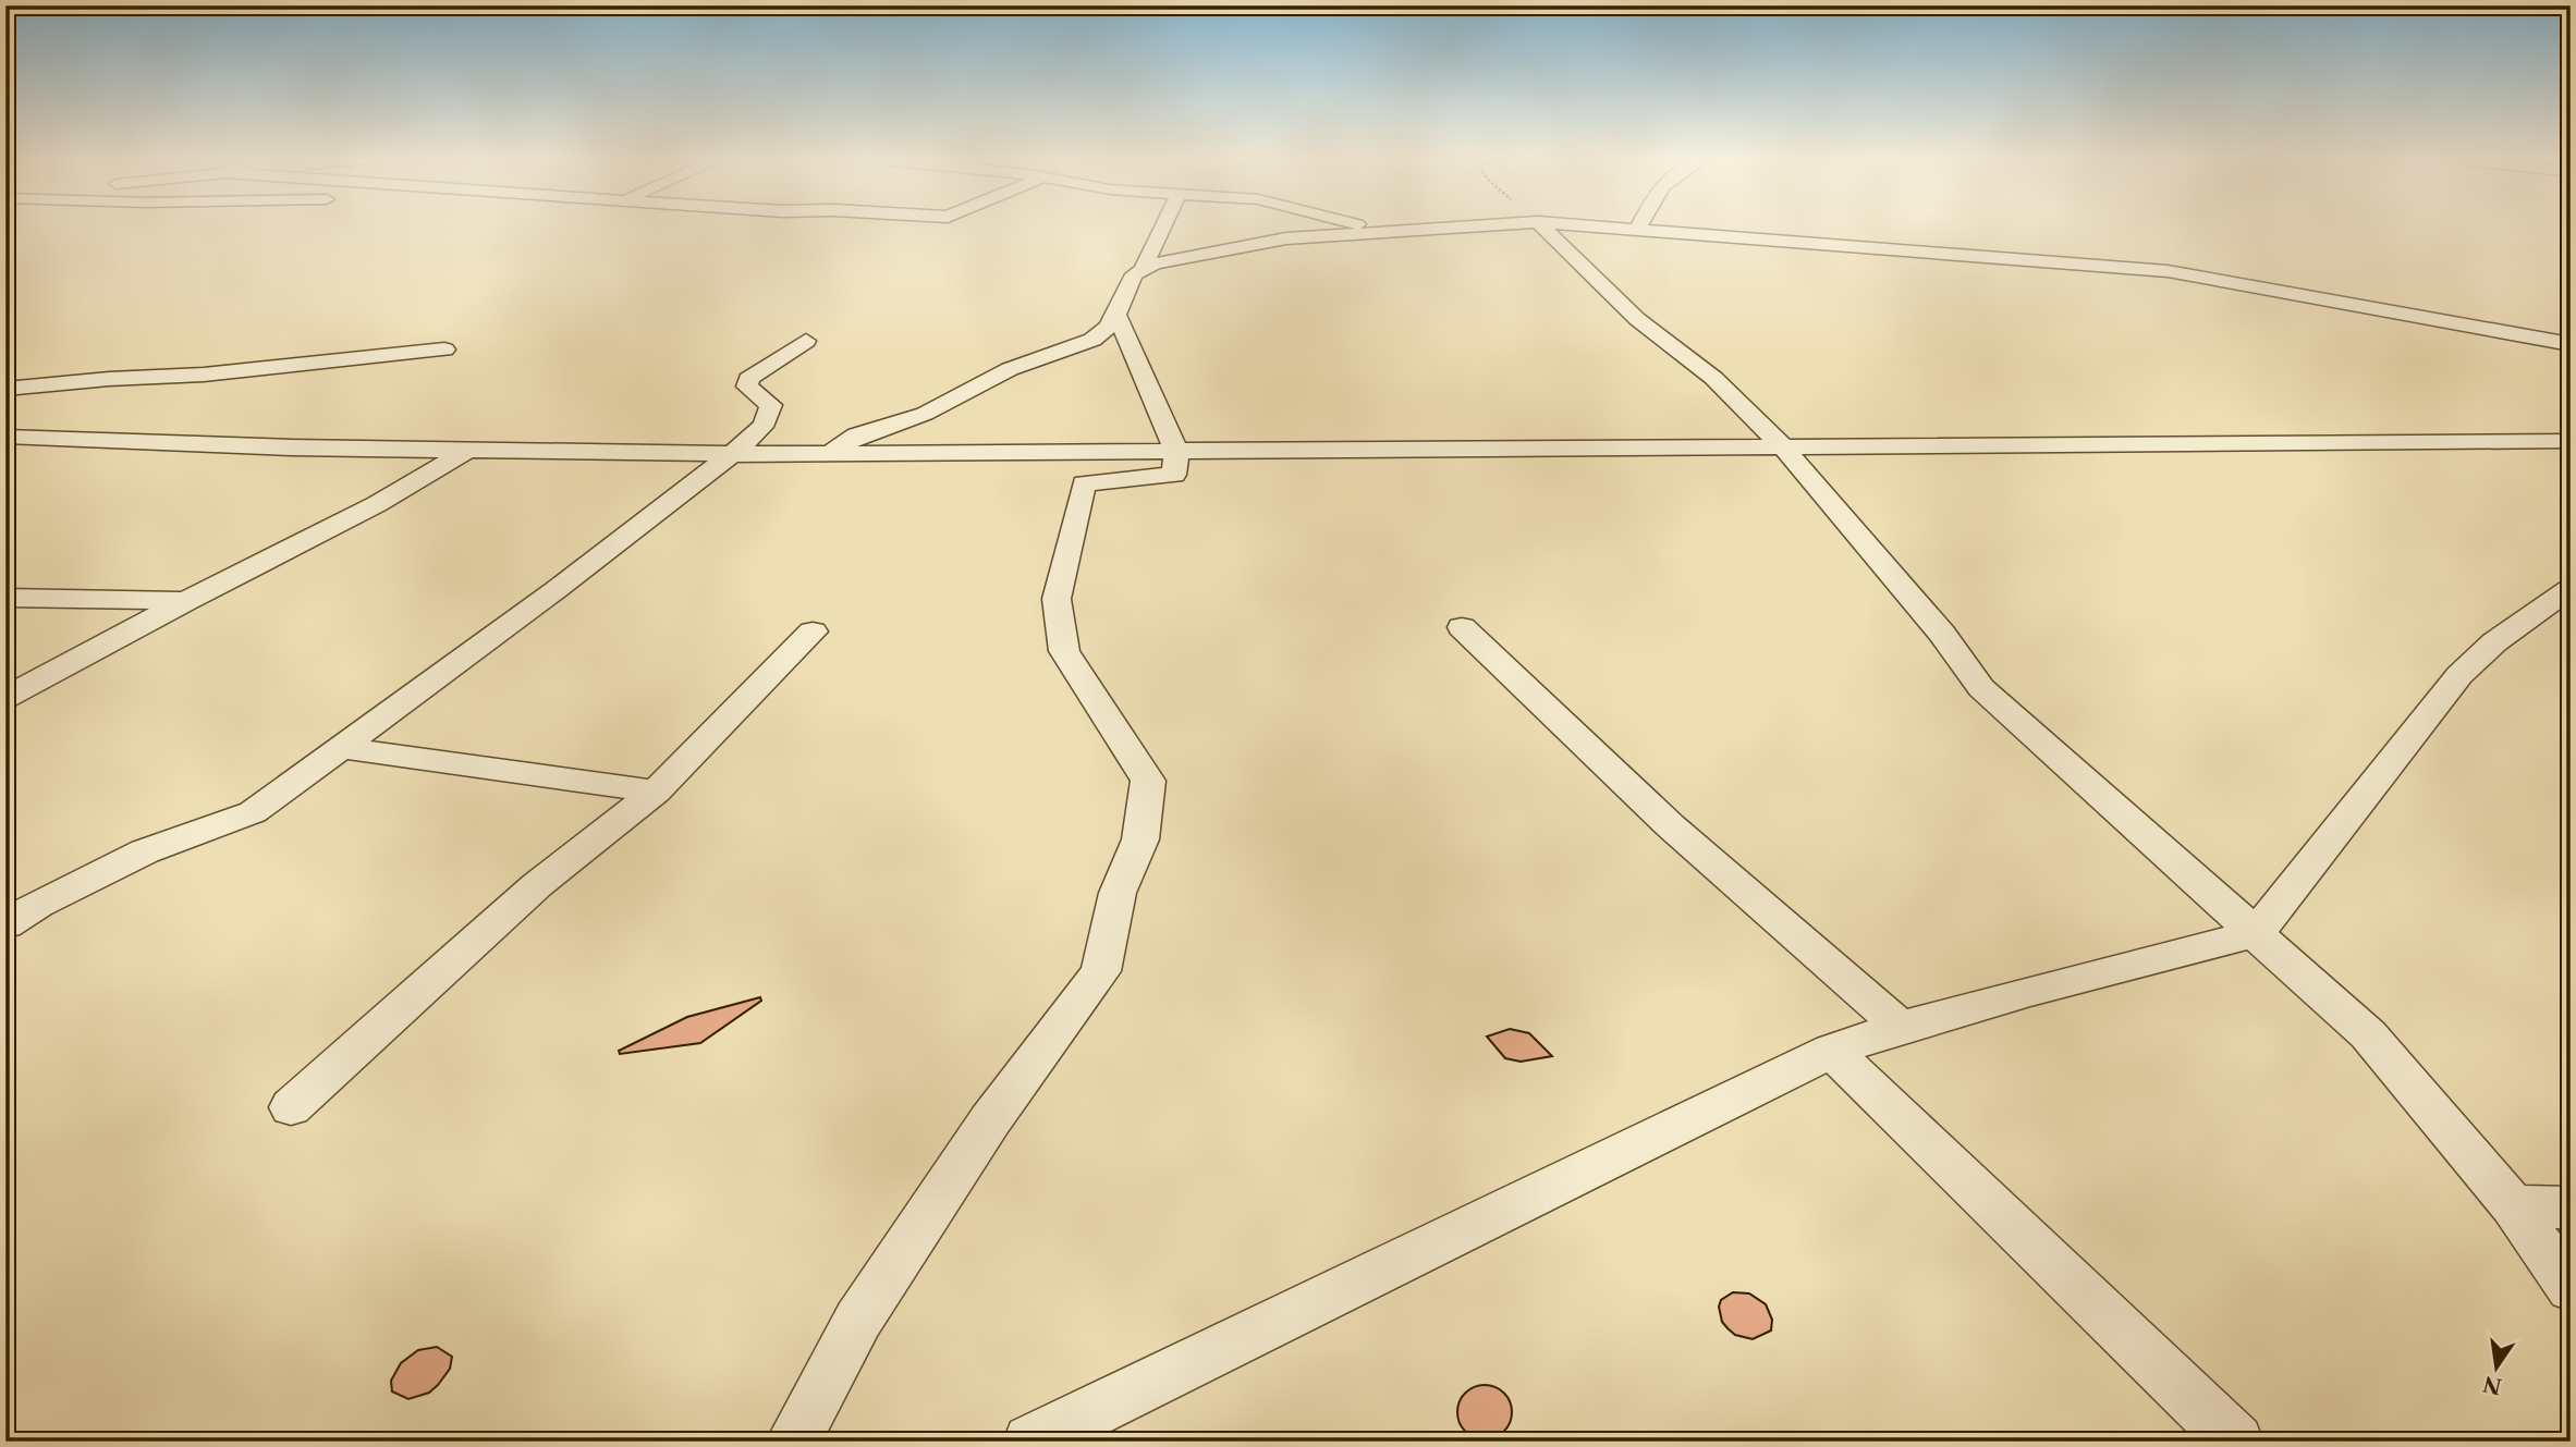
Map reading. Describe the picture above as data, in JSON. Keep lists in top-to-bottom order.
{
  "north": "bottom"
}
